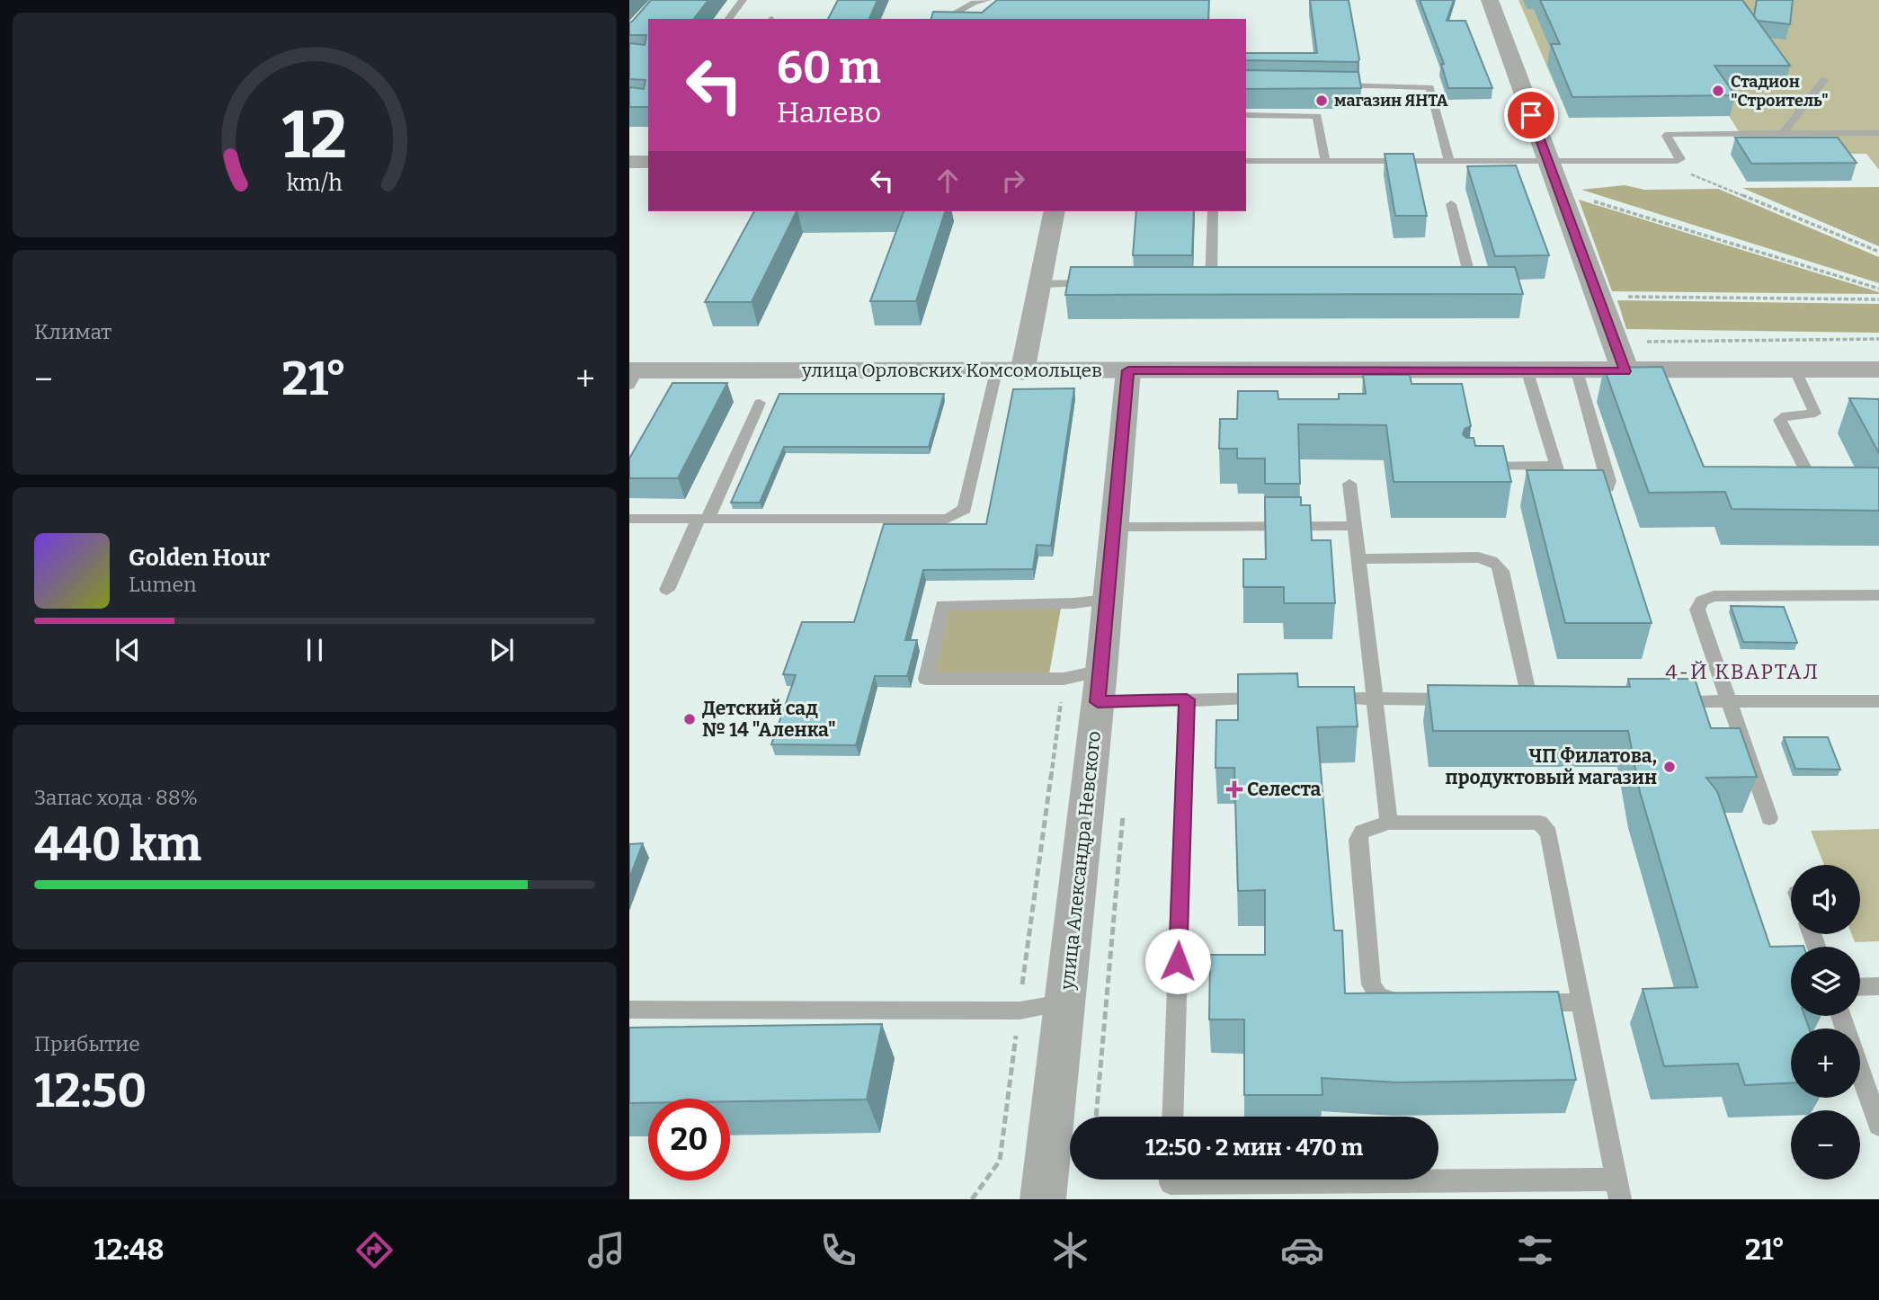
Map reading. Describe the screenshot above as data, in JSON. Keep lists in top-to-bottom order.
{
  "streets": {
    "street": ["улица Орловских Комсомольцев", "улица Александра Невского"]
  },
  "crossings": [
    ["улица Орловских Комсомольцев", "улица Александра Невского"]
  ],
  "districts": ["4-Й КВАРТАЛ"],
  "places": {
    "other": [
      "Стадион \"Строитель\"",
      "магазин ЯНТА",
      "Детский сад № 14 \"Аленка\"",
      "ЧП Филатова, продуктовый магазин"
    ],
    "health": ["Селеста"]
  },
  "page": {
    "turn": ["60 m", "Налево"],
    "tile": [
      "Климат",
      ["Запас хода · 88%", "440 km"],
      ["Прибытие", "12:50"]
    ],
    "heat": ["−", "21°", "+"],
    "song": ["Golden Hour", "Lumen"],
    "map_buttons": ["+", "−"],
    "limit": "20",
    "trip": "12:50 · 2 мин · 470 m",
    "tabs": ["12:48", "21°"],
    "gauge": ["12", "km/h"]
  }
}
